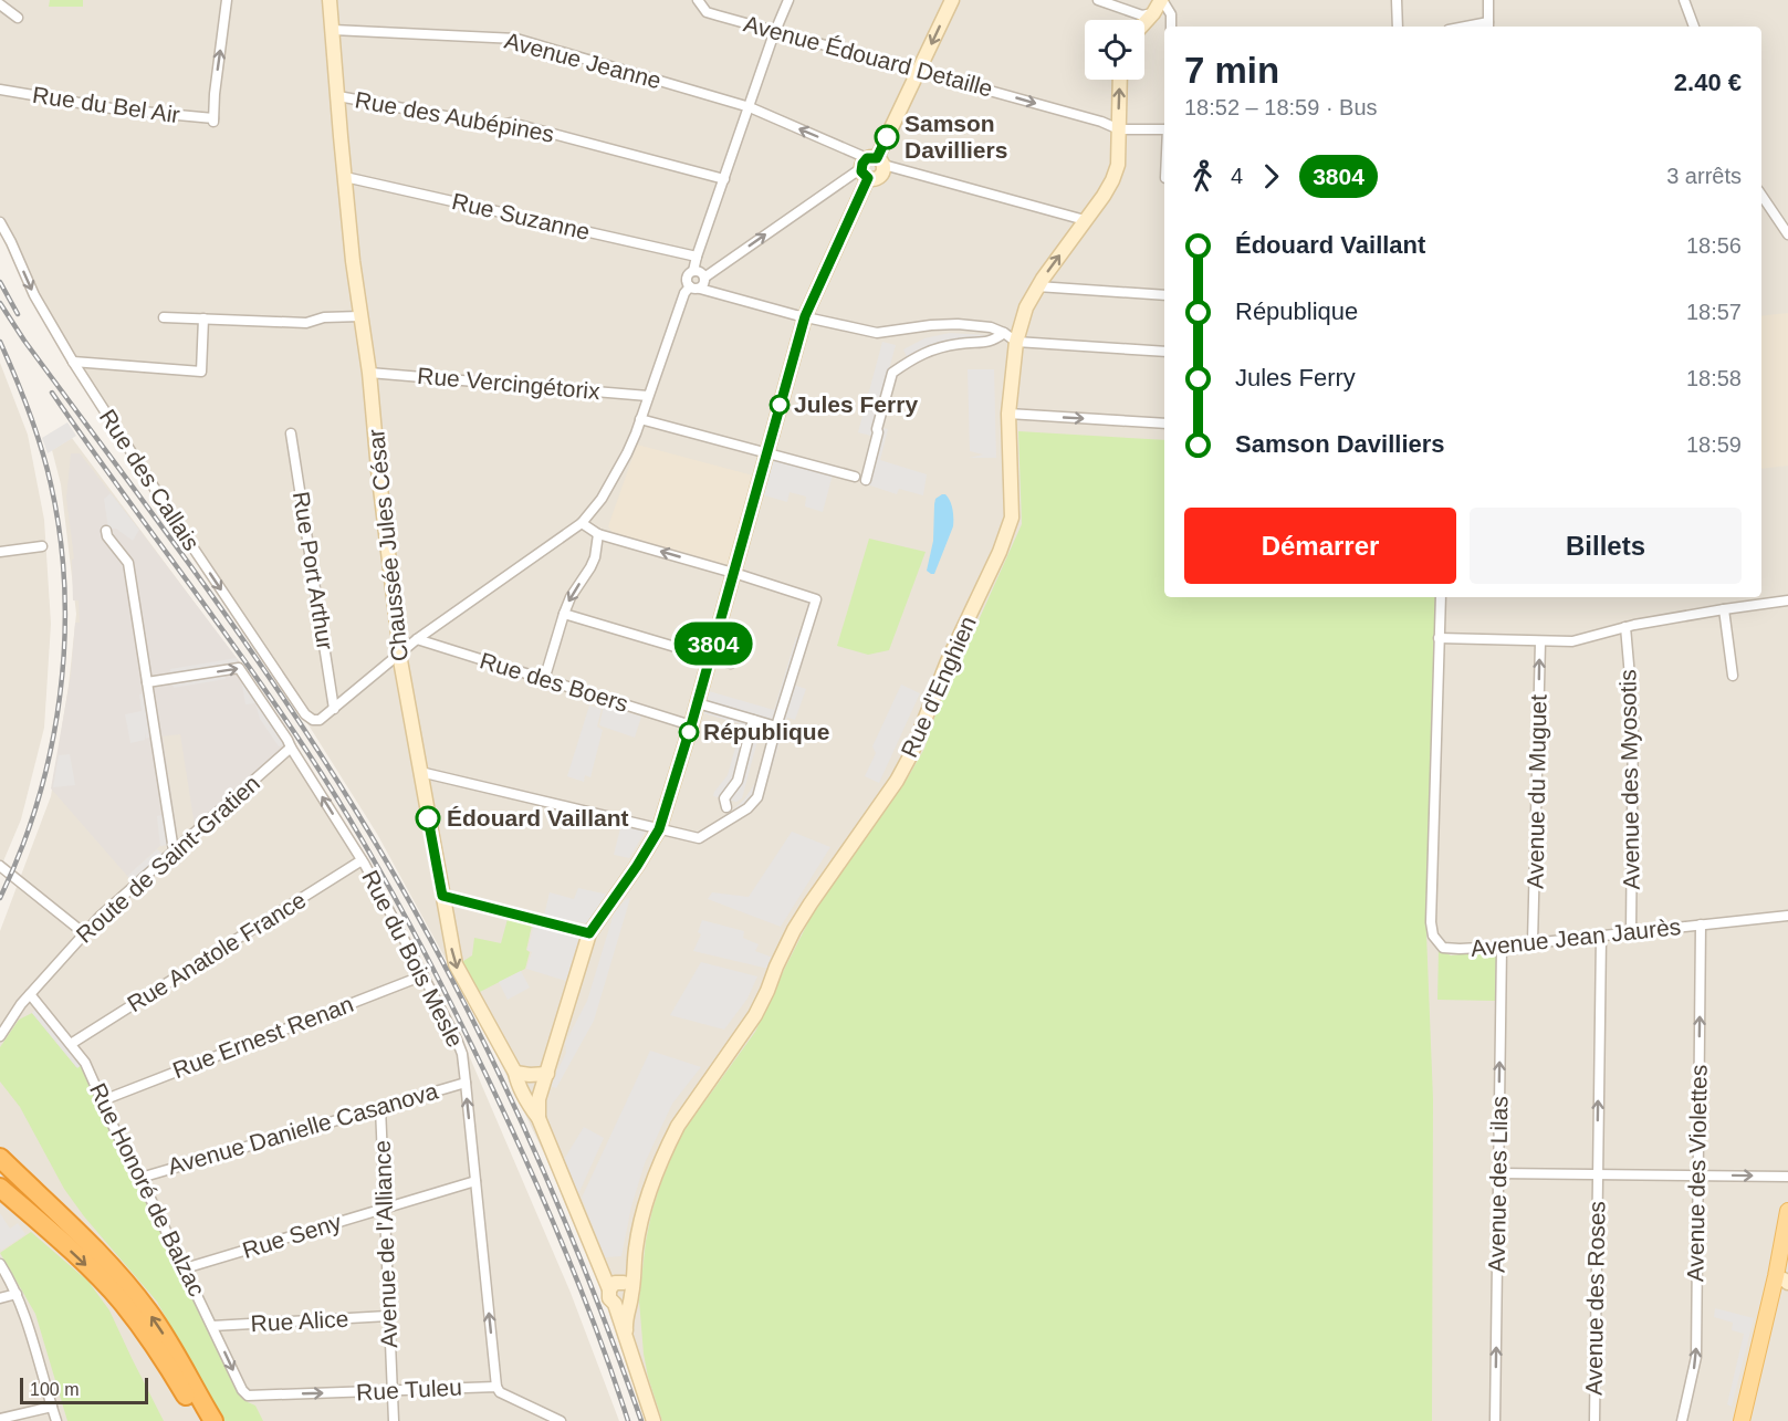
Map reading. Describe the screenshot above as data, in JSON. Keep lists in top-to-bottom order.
{
  "streets": {
    "street": [
      "Avenue Édouard Detaille",
      "Avenue Jeanne",
      "Rue du Bel Air",
      "Rue des Aubépines",
      "Rue Suzanne",
      "Rue Vercingétorix",
      "Rue des Callais",
      "Chaussée Jules César",
      "Rue Port Arthur",
      "Rue des Boers",
      "Rue d'Enghien",
      "Avenue des Myosotis",
      "Avenue du Muguet",
      "Route de Saint-Gratien",
      "Avenue Jean Jaurès",
      "Rue Anatole France",
      "Rue du Bois Mesle",
      "Rue Ernest Renan",
      "Avenue Danielle Casanova",
      "Avenue des Violettes",
      "Avenue des Lilas",
      "Rue Honoré de Balzac",
      "Rue Seny",
      "Avenue de l'Alliance",
      "Avenue des Roses",
      "Rue Alice",
      "Rue Tuleu"
    ]
  },
  "crossings": [
    ["Avenue Édouard Detaille", "Rue d'Enghien"],
    ["Avenue Jeanne", "Chaussée Jules César"],
    ["Avenue Jeanne", "Rue d'Enghien"],
    ["Rue des Aubépines", "Chaussée Jules César"],
    ["Rue Suzanne", "Chaussée Jules César"],
    ["Rue Vercingétorix", "Chaussée Jules César"],
    ["Rue des Callais", "Rue Port Arthur"],
    ["Chaussée Jules César", "Rue d'Enghien"],
    ["Avenue des Myosotis", "Avenue Jean Jaurès"],
    ["Avenue du Muguet", "Avenue Jean Jaurès"],
    ["Route de Saint-Gratien", "Rue du Bois Mesle"],
    ["Route de Saint-Gratien", "Rue Honoré de Balzac"],
    ["Avenue Jean Jaurès", "Avenue des Violettes"],
    ["Avenue Jean Jaurès", "Avenue des Lilas"],
    ["Avenue Jean Jaurès", "Avenue des Roses"],
    ["Rue Anatole France", "Rue du Bois Mesle"],
    ["Rue Anatole France", "Rue Honoré de Balzac"],
    ["Rue du Bois Mesle", "Rue Ernest Renan"],
    ["Rue du Bois Mesle", "Avenue Danielle Casanova"],
    ["Rue du Bois Mesle", "Rue Seny"],
    ["Rue du Bois Mesle", "Rue Tuleu"],
    ["Rue Ernest Renan", "Rue Honoré de Balzac"],
    ["Avenue Danielle Casanova", "Rue Honoré de Balzac"],
    ["Avenue Danielle Casanova", "Avenue de l'Alliance"],
    ["Rue Honoré de Balzac", "Rue Seny"],
    ["Rue Honoré de Balzac", "Rue Alice"],
    ["Rue Honoré de Balzac", "Rue Tuleu"],
    ["Rue Seny", "Avenue de l'Alliance"],
    ["Avenue de l'Alliance", "Rue Alice"],
    ["Avenue de l'Alliance", "Rue Tuleu"]
  ],
  "one_way": [
    "Avenue Édouard Detaille",
    "Rue des Callais",
    "Avenue du Muguet",
    "Avenue des Violettes",
    "Avenue des Lilas",
    "Avenue des Roses",
    "Rue Tuleu"
  ],
  "places": [
    "Samson Davilliers",
    "Jules Ferry",
    "République",
    "Édouard Vaillant"
  ],
  "lines": ["bus line 3804"],
  "scale_bar": "100 m",
  "page": {
    "on_map": "3804",
    "heading": ["7 min", "18:52 – 18:59 · Bus", "2.40 €"],
    "legs": ["4", "3804", "3 arrêts"],
    "list": [
      {
        "name": "Édouard Vaillant",
        "value": "18:56"
      },
      {
        "name": "République",
        "value": "18:57"
      },
      {
        "name": "Jules Ferry",
        "value": "18:58"
      },
      {
        "name": "Samson Davilliers",
        "value": "18:59"
      }
    ],
    "buttons": ["Démarrer", "Billets"],
    "scale": "100 m"
  }
}
